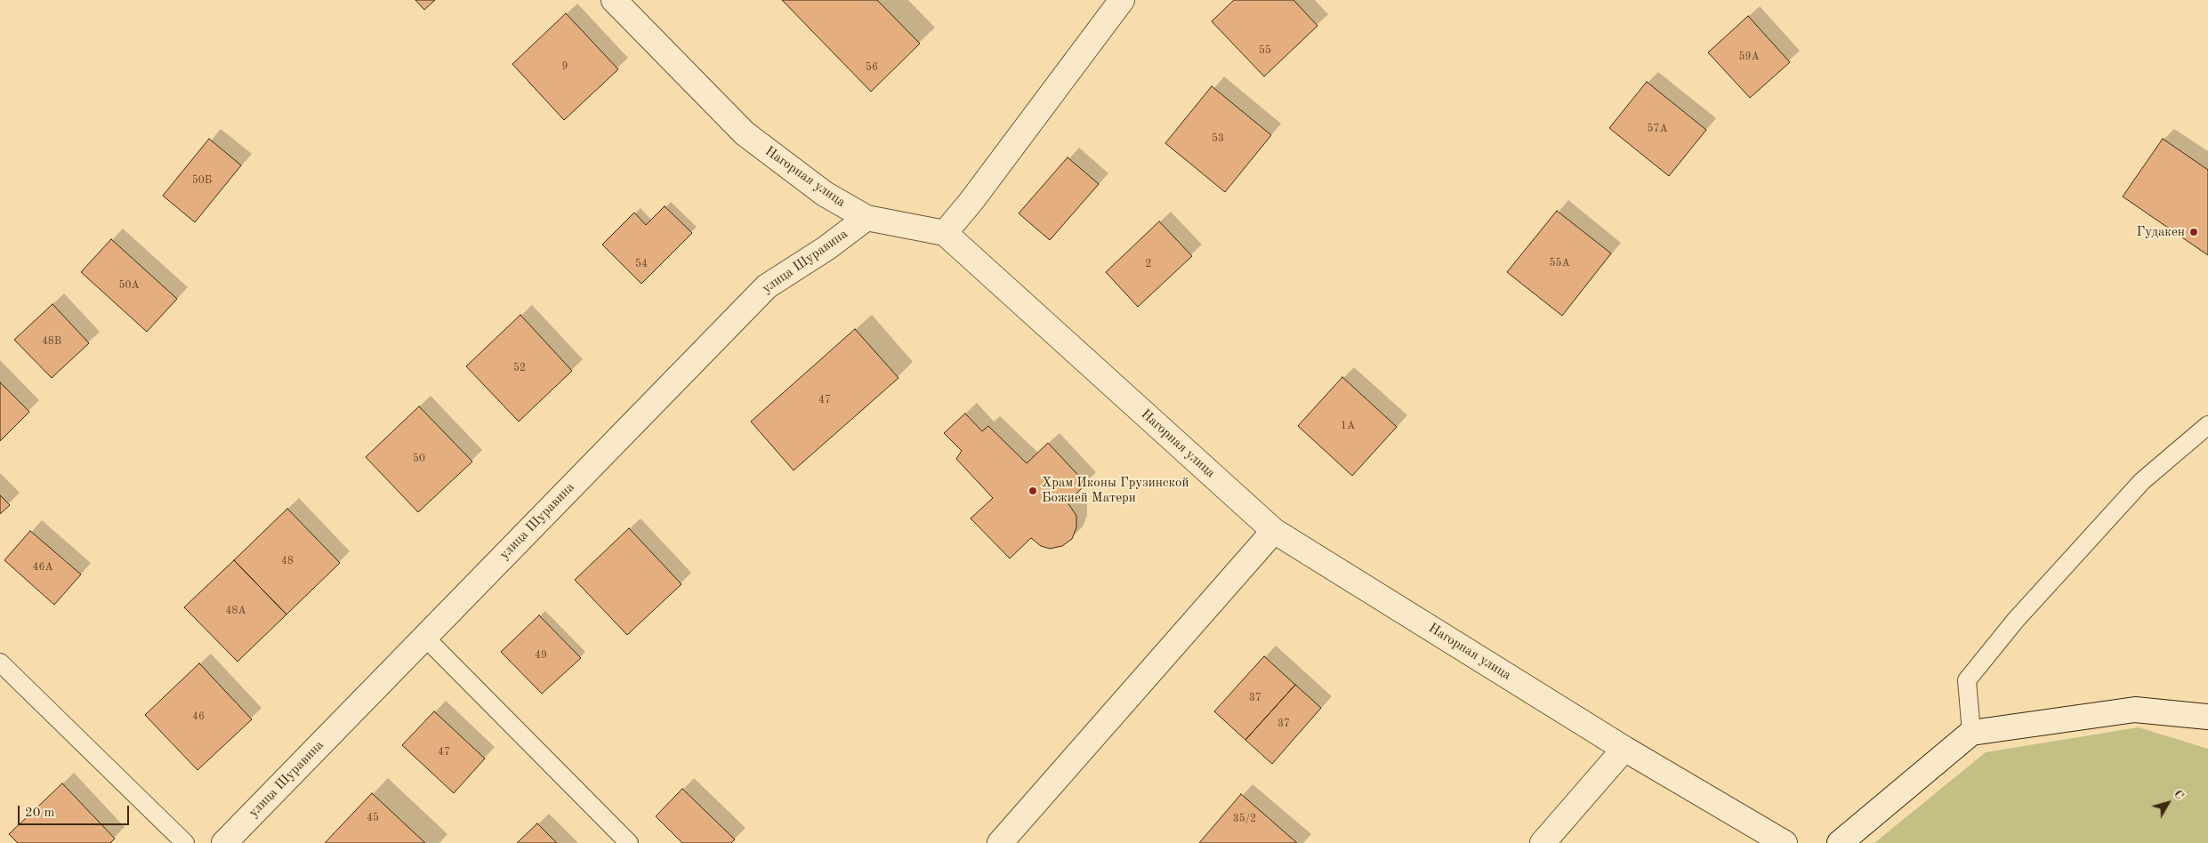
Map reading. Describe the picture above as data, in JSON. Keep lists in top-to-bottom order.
{
  "streets": {
    "street": ["Нагорная улица", "улица Шуравина"]
  },
  "crossings": [
    ["Нагорная улица", "улица Шуравина"]
  ],
  "places": ["Гудакен", "Храм Иконы Грузинской Божией Матери"],
  "house_numbers": [
    "55",
    "59А",
    "9",
    "56",
    "57А",
    "53",
    "50Б",
    "55А",
    "54",
    "2",
    "50А",
    "48В",
    "52",
    "47",
    "1А",
    "50",
    "48",
    "46А",
    "48А",
    "49",
    "37",
    "46",
    "37",
    "47",
    "45",
    "35/2"
  ],
  "scale_bar": "20 m",
  "north": "top right"
}
